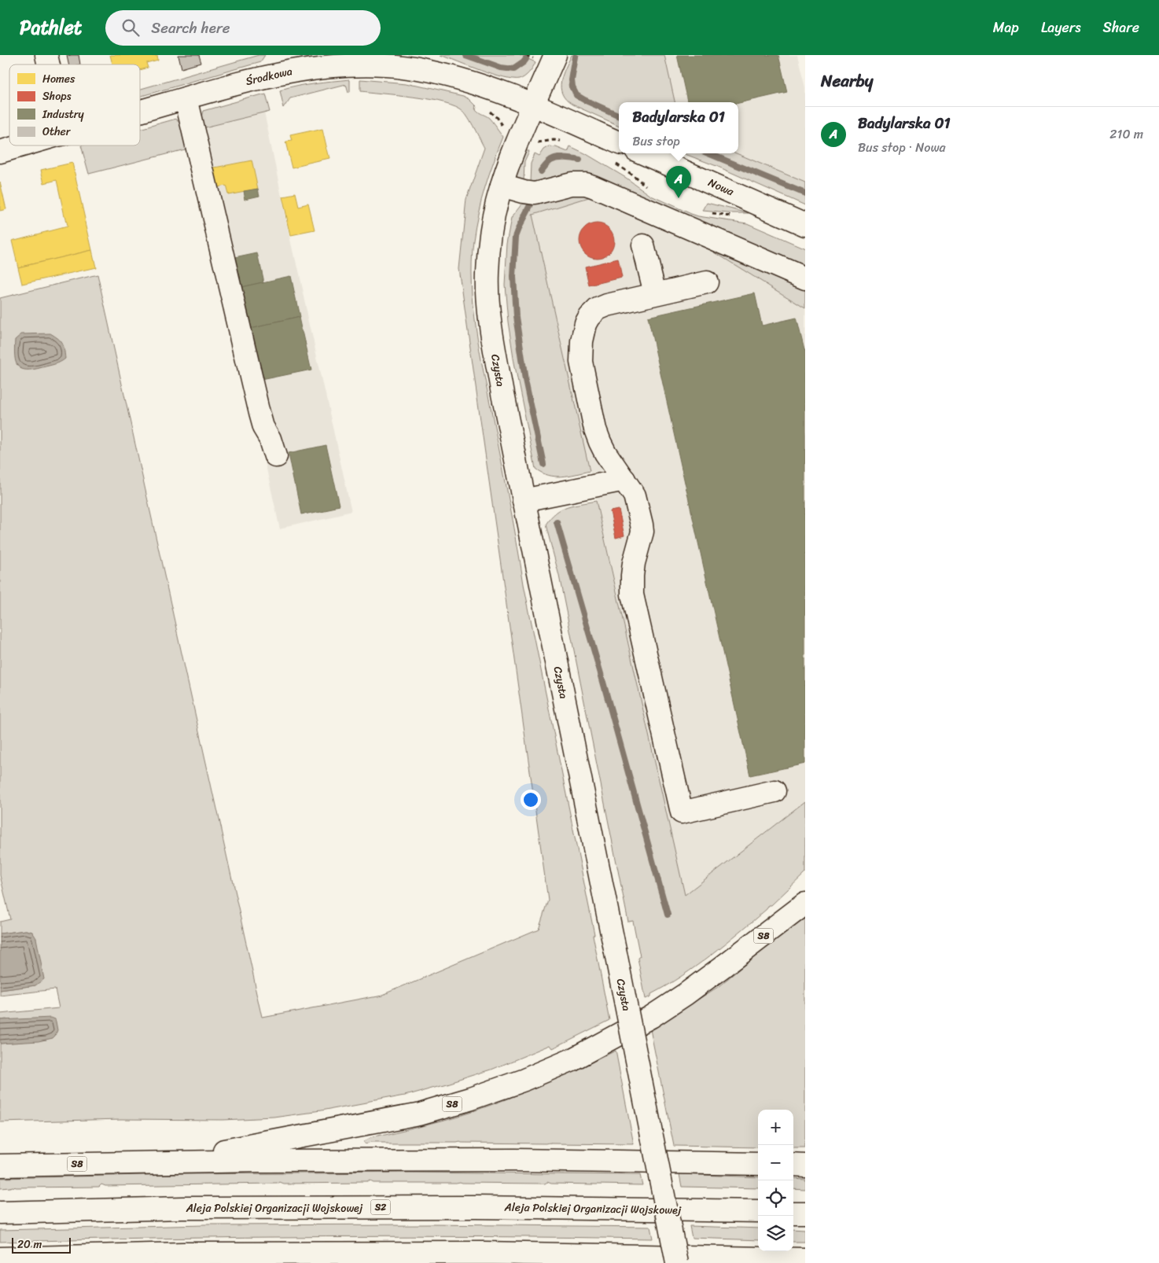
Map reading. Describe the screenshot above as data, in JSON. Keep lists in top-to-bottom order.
{
  "streets": {
    "main road": [
      "Środkowa",
      "Nowa",
      "Czysta",
      "S8",
      "S2",
      "Aleja Polskiej Organizacji Wojskowej"
    ]
  },
  "crossings": [
    ["Środkowa", "Czysta"]
  ],
  "legend": [
    "Homes",
    "Shops",
    "Industry",
    "Other"
  ],
  "scale_bar": "20 m",
  "page": {
    "header": "Pathlet",
    "search": "Search here",
    "nav": ["Map", "Layers", "Share"],
    "heading": "Nearby",
    "popup": ["Badylarska 01", "Bus stop"],
    "list": [
      {
        "mark": "A",
        "name": "Badylarska 01",
        "note": "Bus stop · Nowa",
        "value": "210 m"
      }
    ],
    "pins": "A",
    "map_buttons": ["+", "−"],
    "scale": "20 m"
  }
}
